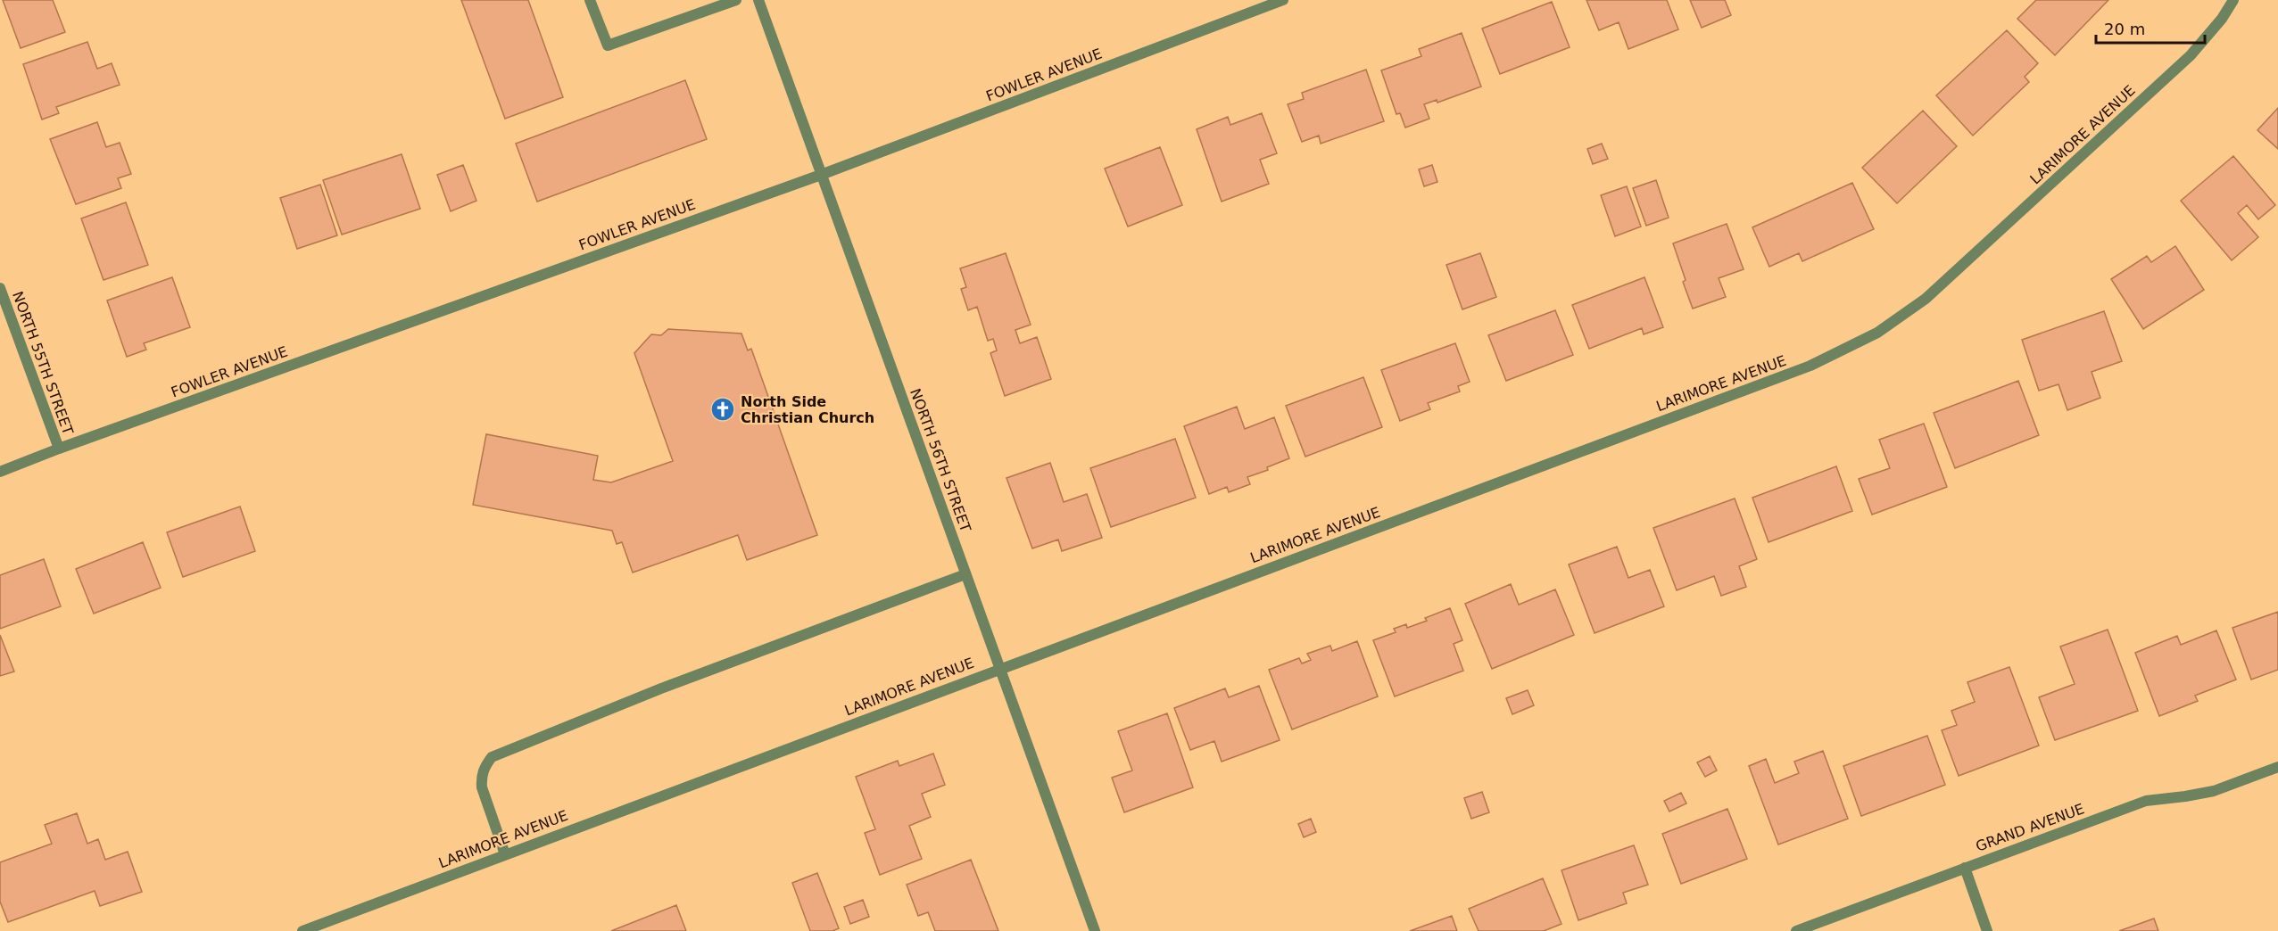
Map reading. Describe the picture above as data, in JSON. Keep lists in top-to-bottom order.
{
  "streets": {
    "street": [
      "FOWLER AVENUE",
      "LARIMORE AVENUE",
      "NORTH 55TH STREET",
      "NORTH 56TH STREET",
      "GRAND AVENUE"
    ]
  },
  "crossings": [
    ["FOWLER AVENUE", "NORTH 55TH STREET"],
    ["FOWLER AVENUE", "NORTH 56TH STREET"],
    ["LARIMORE AVENUE", "NORTH 56TH STREET"]
  ],
  "places": {
    "church": ["North Side Christian Church"]
  },
  "scale_bar": "20 m"
}
